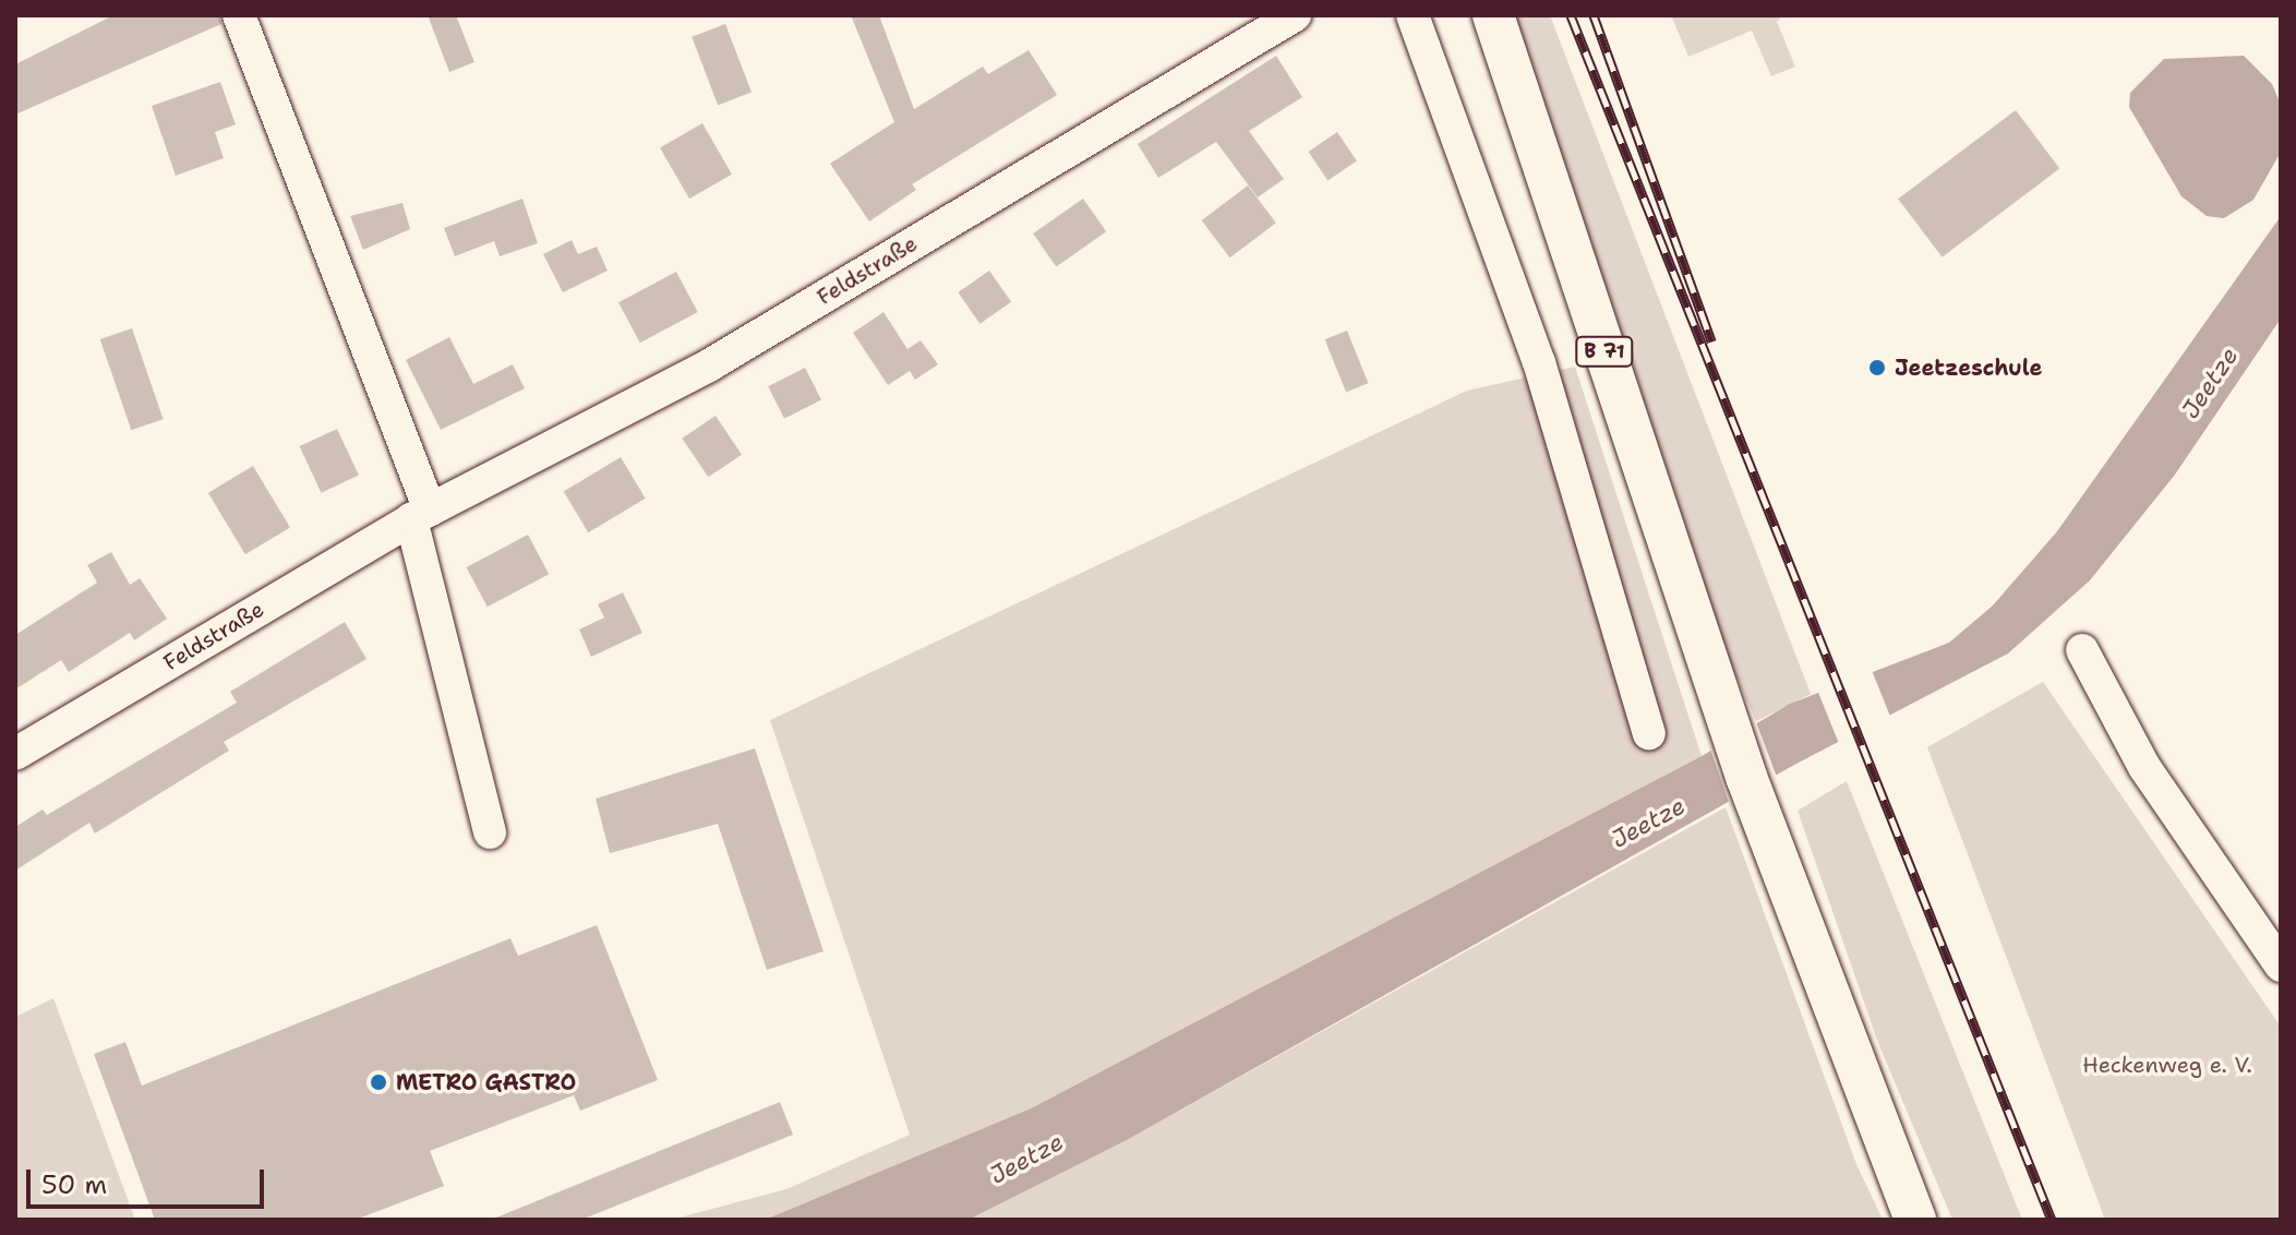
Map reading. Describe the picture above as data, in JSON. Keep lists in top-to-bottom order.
{
  "streets": {
    "main road": ["B 71"],
    "street": ["Feldstraße"]
  },
  "water": ["Jeetze"],
  "parks": ["Heckenweg e. V."],
  "places": ["Jeetzeschule", "METRO GASTRO"],
  "scale_bar": "50 m"
}
